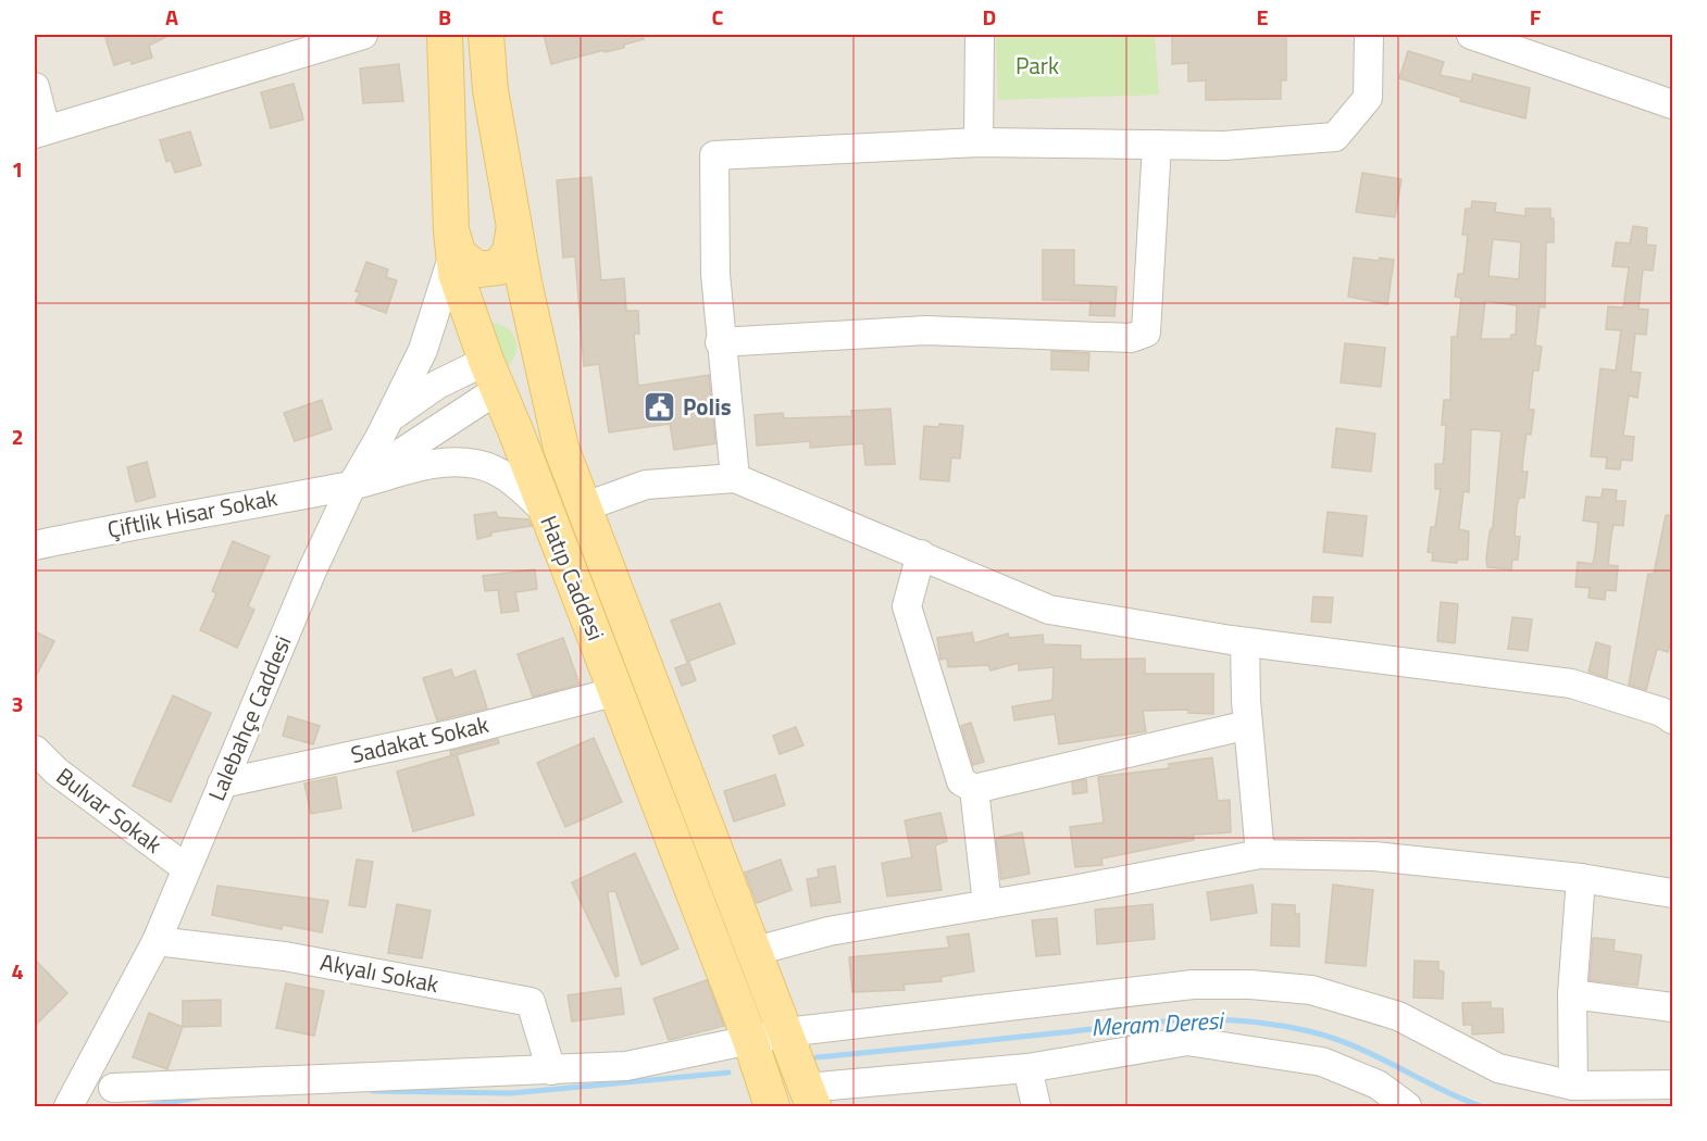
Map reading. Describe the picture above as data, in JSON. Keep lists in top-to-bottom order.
{
  "streets": {
    "main road": ["Hatıp Caddesi"],
    "street": [
      "Çiftlik Hisar Sokak",
      "Lalebahçe Caddesi",
      "Sadakat Sokak",
      "Bulvar Sokak",
      "Akyalı Sokak"
    ]
  },
  "crossings": [
    ["Çiftlik Hisar Sokak", "Hatıp Caddesi"],
    ["Çiftlik Hisar Sokak", "Lalebahçe Caddesi"],
    ["Hatıp Caddesi", "Lalebahçe Caddesi"],
    ["Hatıp Caddesi", "Sadakat Sokak"],
    ["Lalebahçe Caddesi", "Sadakat Sokak"],
    ["Lalebahçe Caddesi", "Bulvar Sokak"],
    ["Lalebahçe Caddesi", "Akyalı Sokak"]
  ],
  "water": ["Meram Deresi"],
  "parks": ["Park"],
  "places": {
    "public building": ["Polis"]
  },
  "grid": {
    "columns": [
      "A",
      "B",
      "C",
      "D",
      "E",
      "F"
    ],
    "rows": [
      "1",
      "2",
      "3",
      "4"
    ]
  }
}
